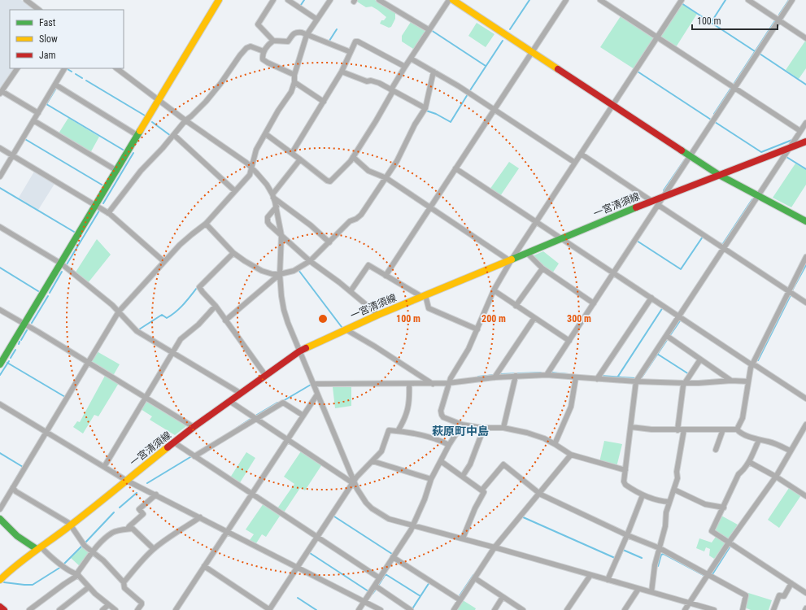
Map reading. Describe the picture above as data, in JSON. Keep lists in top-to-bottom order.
{
  "streets": {
    "main road": ["一宮清須線"]
  },
  "districts": ["萩原町中島"],
  "legend": ["Fast", "Slow", "Jam"],
  "scale_bar": "100 m",
  "rings": ["100 m", "200 m", "300 m"]
}
